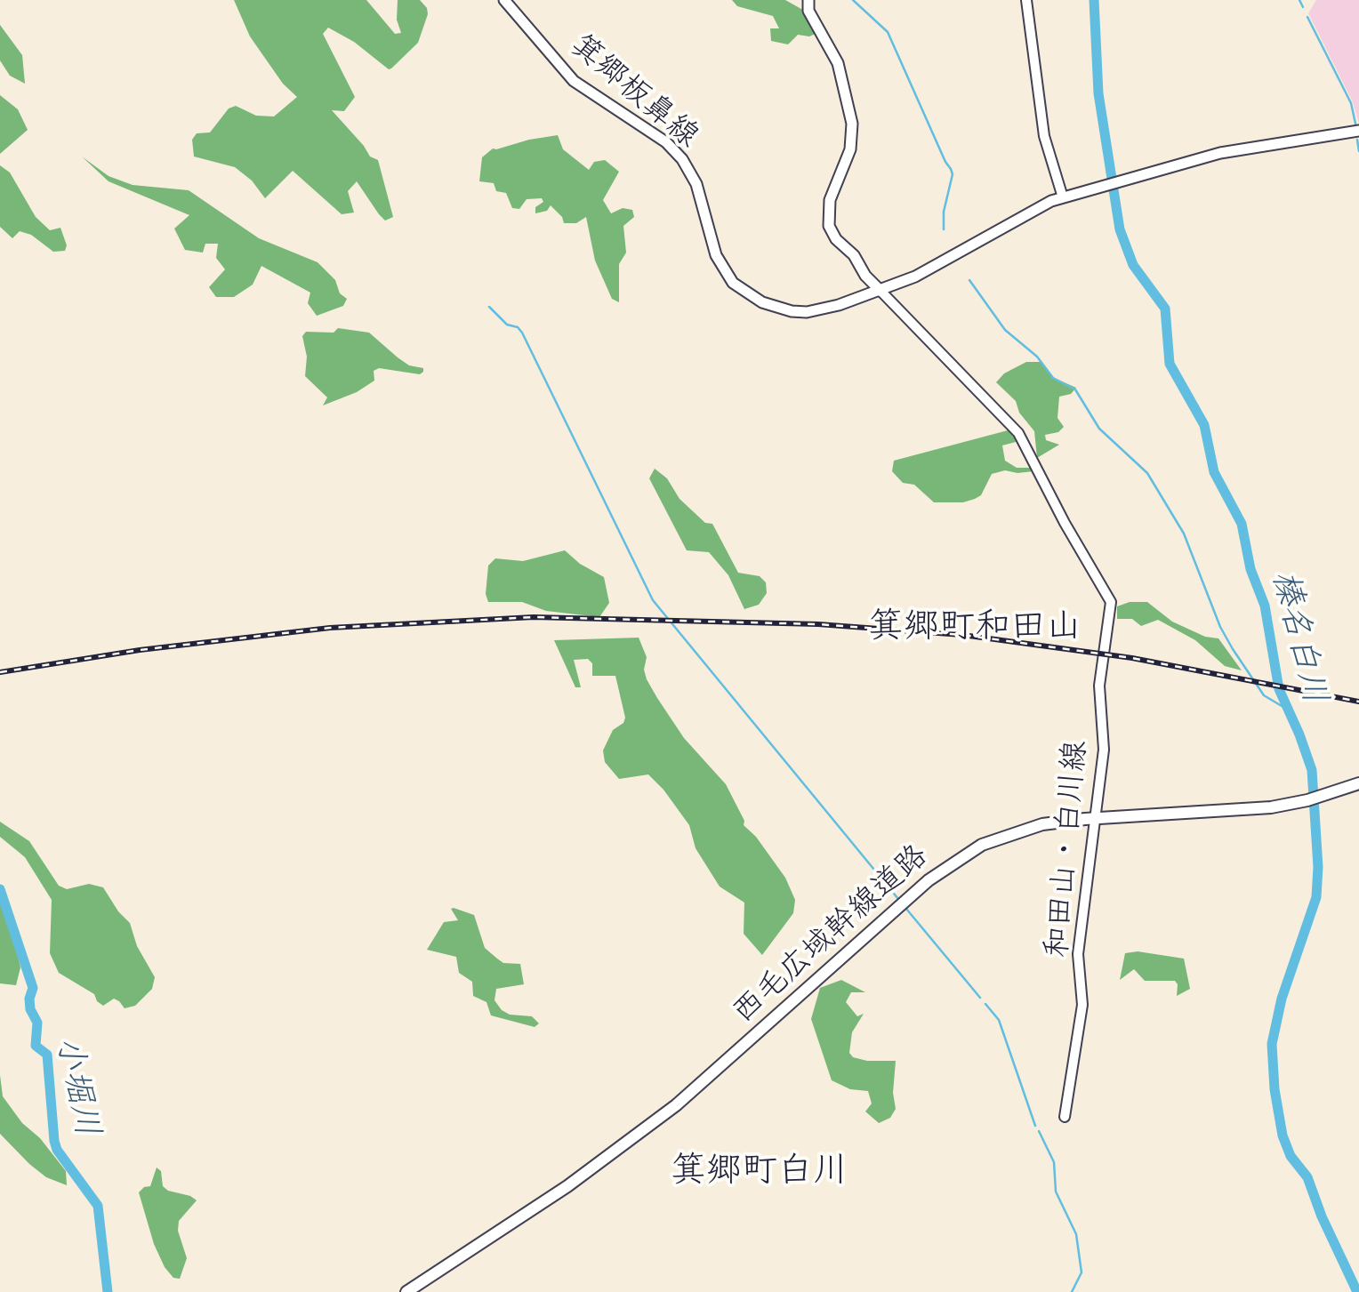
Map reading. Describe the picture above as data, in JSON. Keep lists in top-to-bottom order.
{
  "streets": {
    "main road": ["箕郷板鼻線", "西毛広域幹線道路"],
    "street": ["和田山・白川線"]
  },
  "crossings": [
    ["箕郷板鼻線", "和田山・白川線"],
    ["和田山・白川線", "西毛広域幹線道路"]
  ],
  "districts": ["箕郷町和田山", "箕郷町白川"],
  "water": ["榛名白川", "小堀川"]
}
